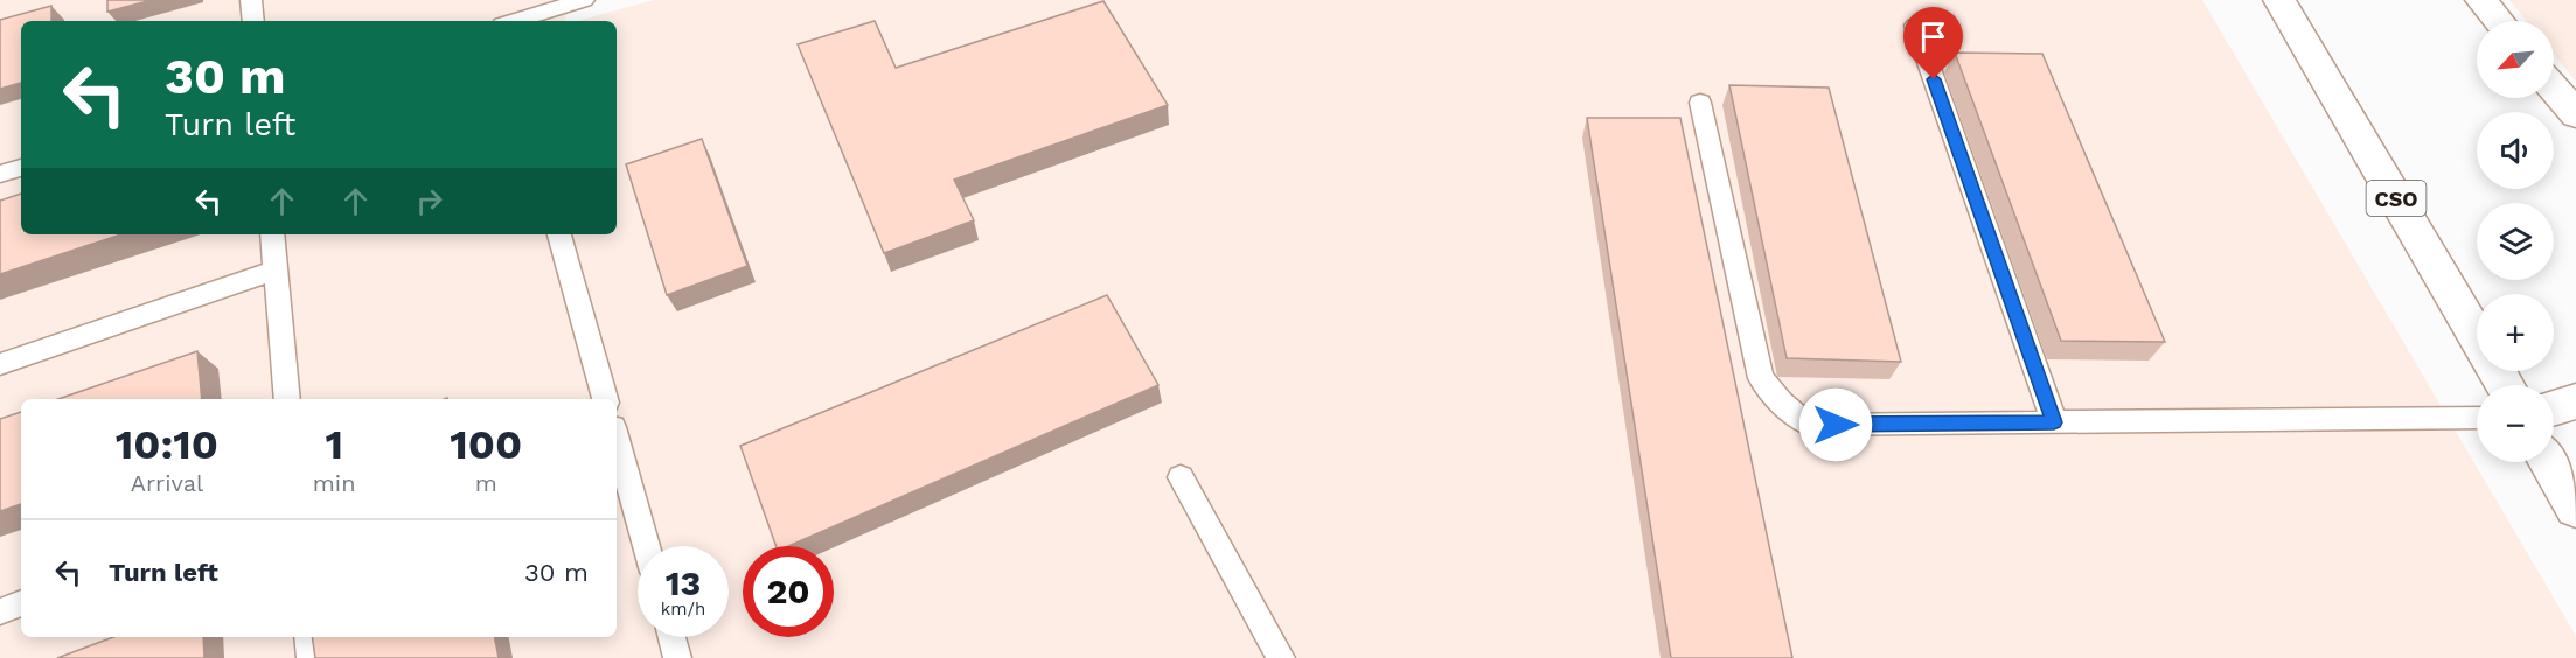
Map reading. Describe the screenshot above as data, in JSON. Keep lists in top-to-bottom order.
{
  "streets": {
    "main road": ["CSO"]
  },
  "north": "bottom left",
  "page": {
    "map_buttons": ["+", "−"],
    "turn": ["30 m", "Turn left"],
    "eta": [
      "10:10",
      "Arrival",
      "1",
      "min",
      "100",
      "m"
    ],
    "list": [
      {
        "name": "Turn left",
        "value": "30 m"
      }
    ],
    "speed": "13 km/h",
    "limit": "20"
  }
}
